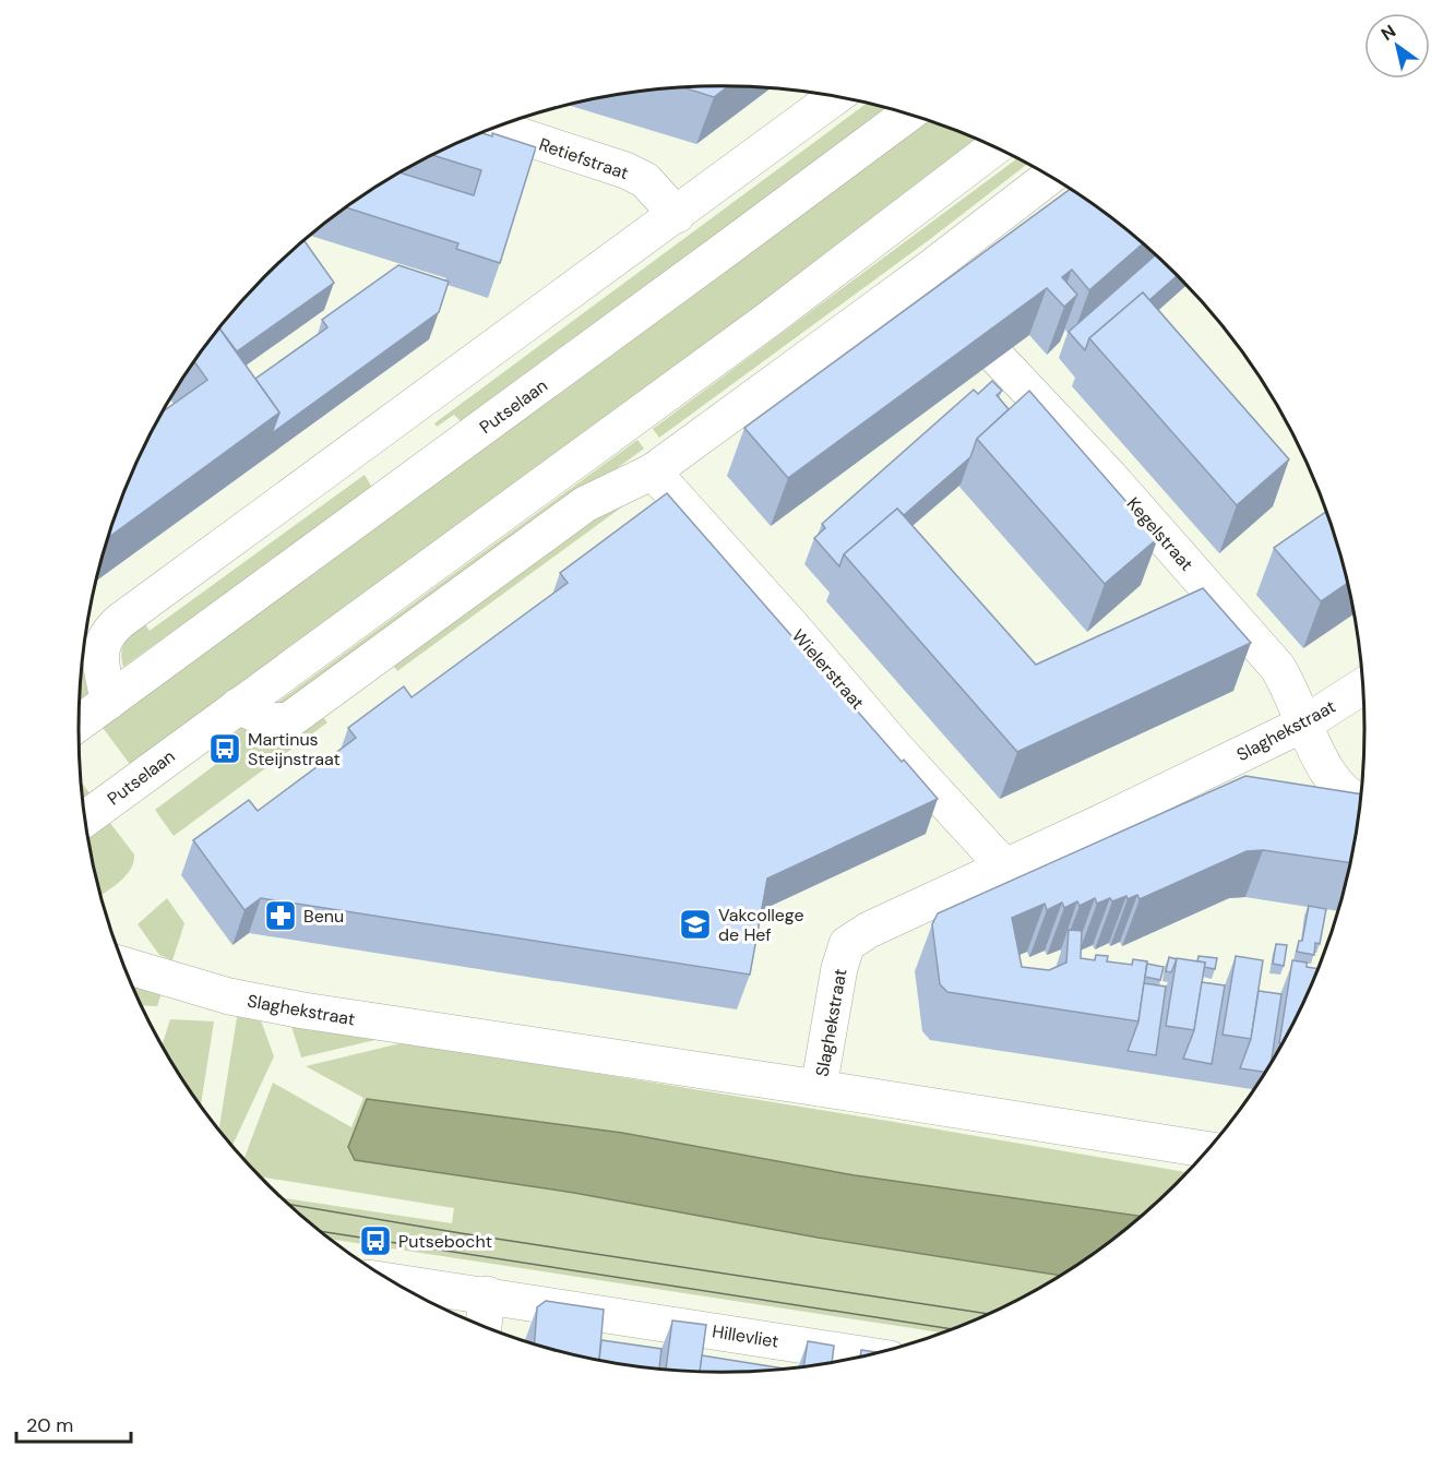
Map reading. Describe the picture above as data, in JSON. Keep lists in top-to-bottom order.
{
  "streets": {
    "street": [
      "Retiefstraat",
      "Putselaan",
      "Kegelstraat",
      "Wielerstraat",
      "Slaghekstraat",
      "Hillevliet"
    ]
  },
  "crossings": [
    ["Kegelstraat", "Slaghekstraat"],
    ["Wielerstraat", "Slaghekstraat"]
  ],
  "places": {
    "bus stop": ["Martinus Steijnstraat", "Putsebocht"],
    "pharmacy": ["Benu"],
    "school or university": ["Vakcollege de Hef"]
  },
  "scale_bar": "20 m",
  "north": "top left"
}
